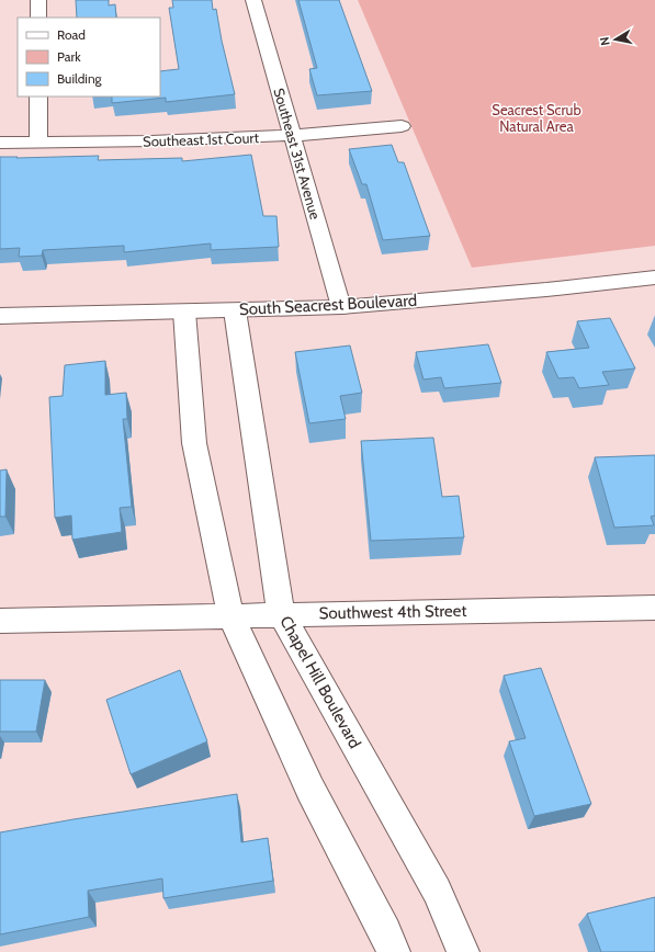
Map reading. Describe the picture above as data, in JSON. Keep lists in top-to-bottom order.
{
  "streets": {
    "street": [
      "Southeast 1st Court",
      "Southeast 31st Avenue",
      "South Seacrest Boulevard",
      "Southwest 4th Street",
      "Chapel Hill Boulevard"
    ]
  },
  "crossings": [
    ["Southeast 1st Court", "Southeast 31st Avenue"],
    ["Southeast 31st Avenue", "South Seacrest Boulevard"],
    ["South Seacrest Boulevard", "Chapel Hill Boulevard"],
    ["Southwest 4th Street", "Chapel Hill Boulevard"]
  ],
  "parks": ["Seacrest Scrub Natural Area"],
  "legend": ["Road", "Park", "Building"],
  "north": "left"
}
